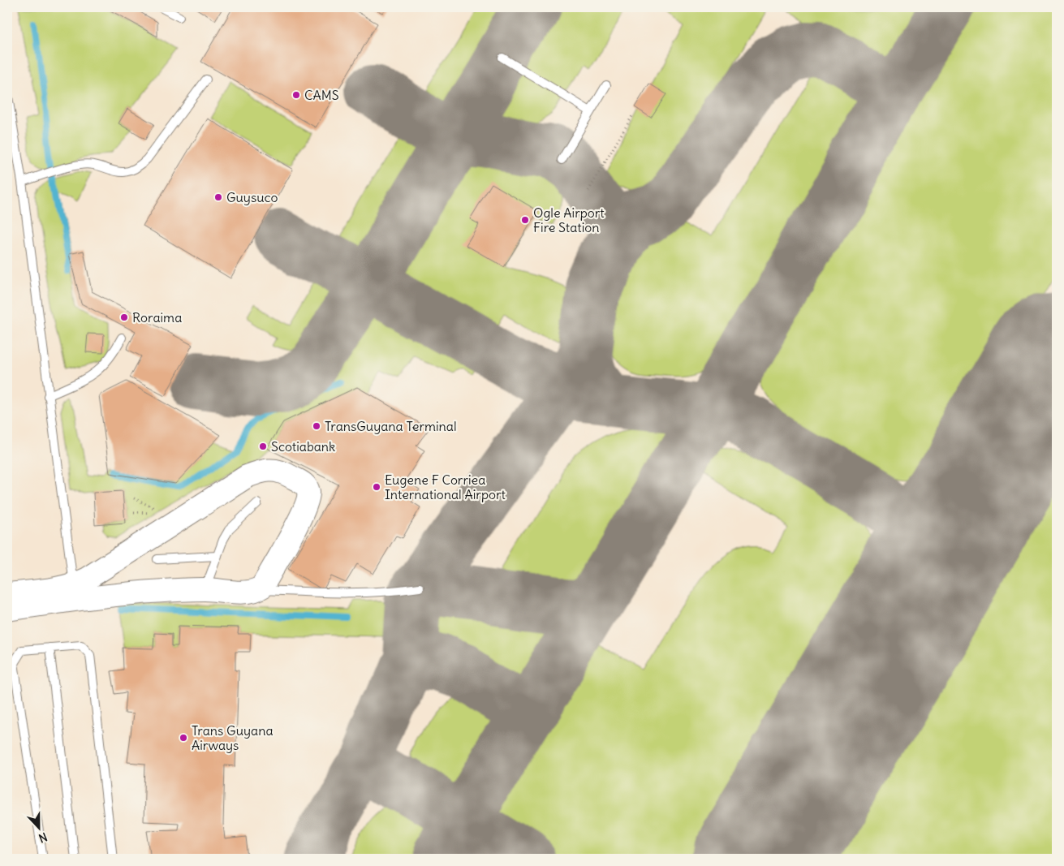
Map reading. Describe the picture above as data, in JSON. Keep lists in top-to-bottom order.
{
  "places": [
    "CAMS",
    "Guysuco",
    "Ogle Airport Fire Station",
    "Roraima",
    "TransGuyana Terminal",
    "Scotiabank",
    "Eugene F Corriea International Airport",
    "Trans Guyana Airways"
  ],
  "north": "bottom"
}
